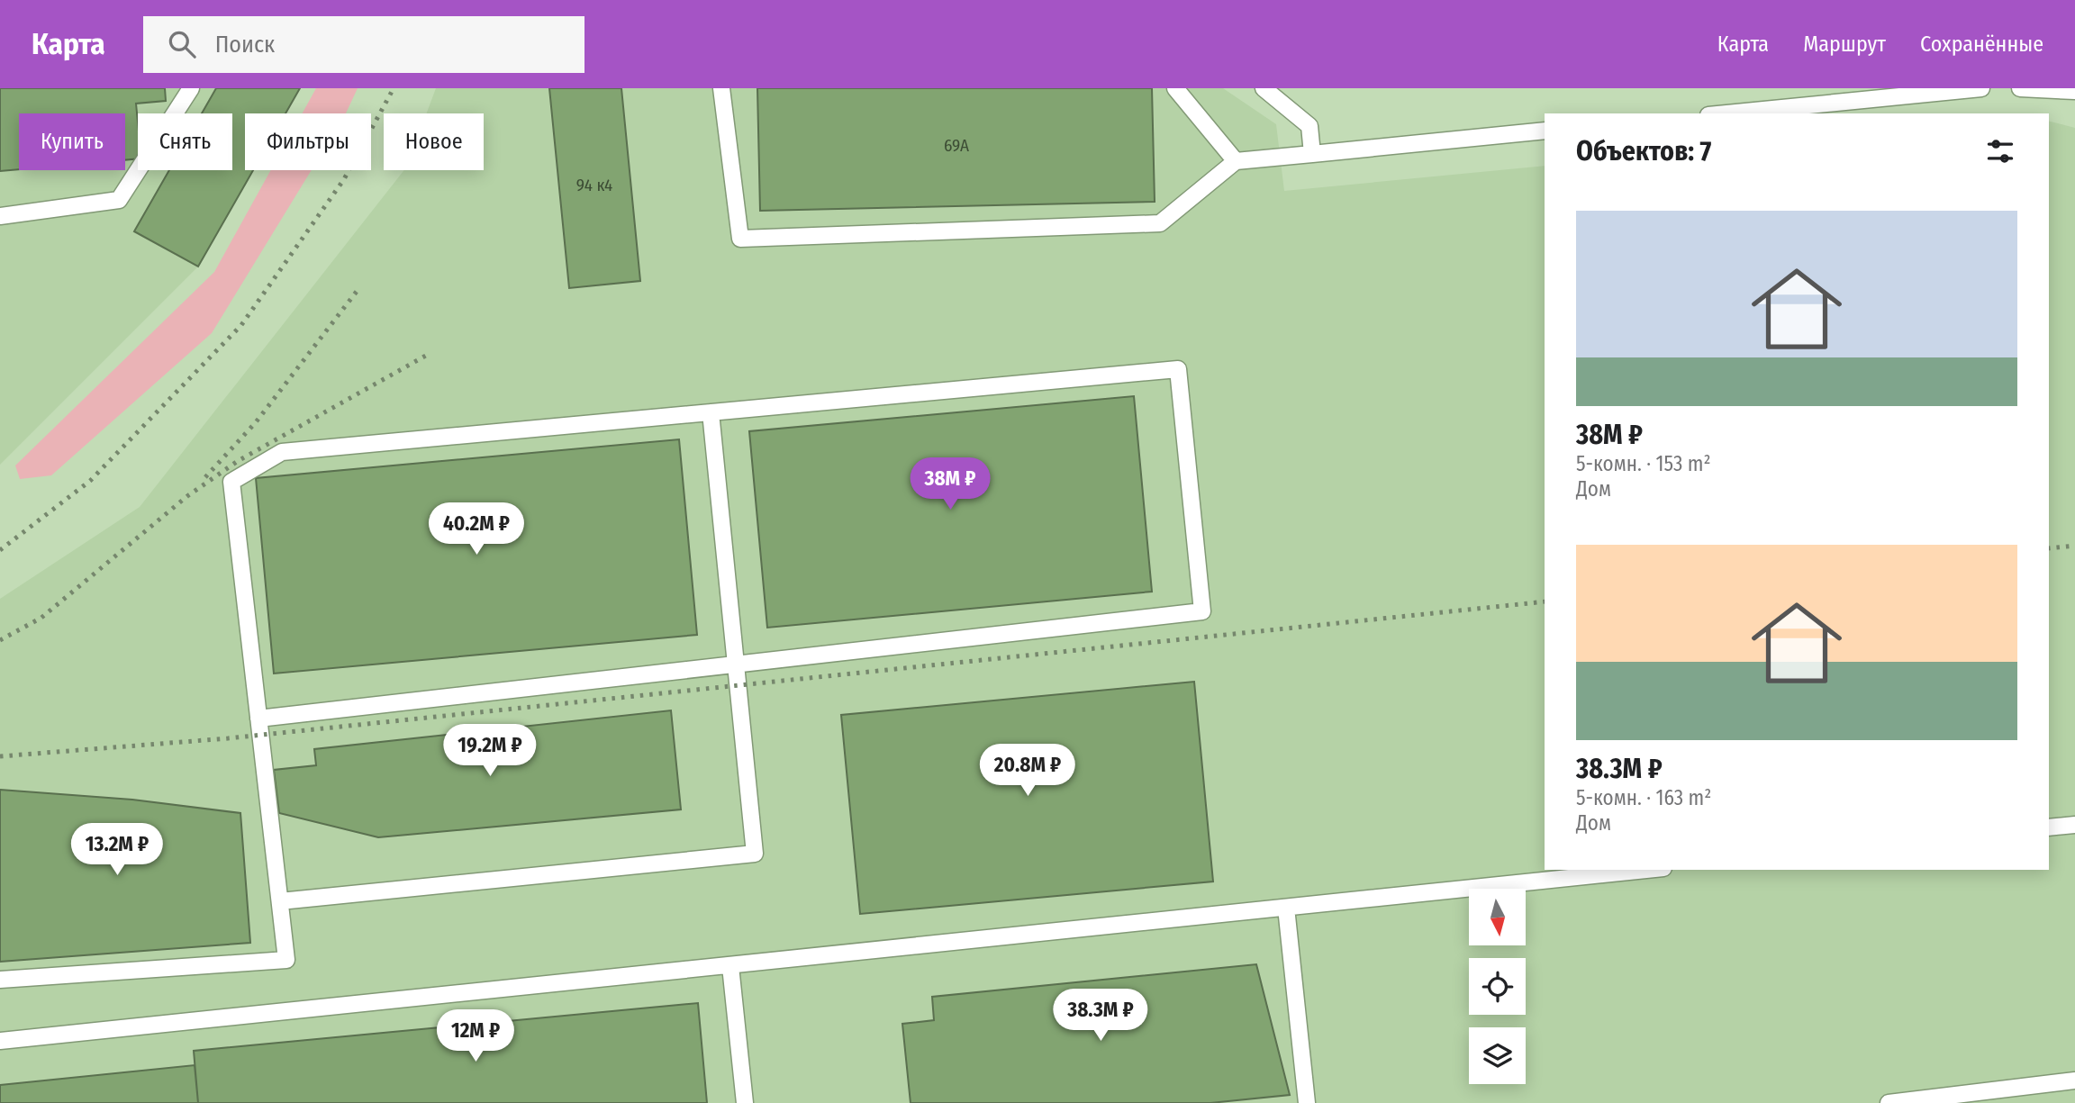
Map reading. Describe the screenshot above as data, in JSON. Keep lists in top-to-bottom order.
{
  "house_numbers": ["69А", "94 к4"],
  "north": "bottom",
  "page": {
    "header": "Карта",
    "search": "Поиск",
    "nav": ["Карта", "Маршрут", "Сохранённые"],
    "chip": [
      "Купить",
      "Снять",
      "Фильтры",
      "Новое"
    ],
    "heading": "Объектов: 7",
    "list": [
      {
        "name": "38M ₽",
        "note": "5-комн. · 153 m² · Дом"
      },
      {
        "name": "38.3M ₽",
        "note": "5-комн. · 163 m² · Дом"
      }
    ],
    "price": [
      "38M ₽",
      "40.2M ₽",
      "19.2M ₽",
      "20.8M ₽",
      "13.2M ₽",
      "38.3M ₽",
      "12M ₽"
    ]
  }
}
